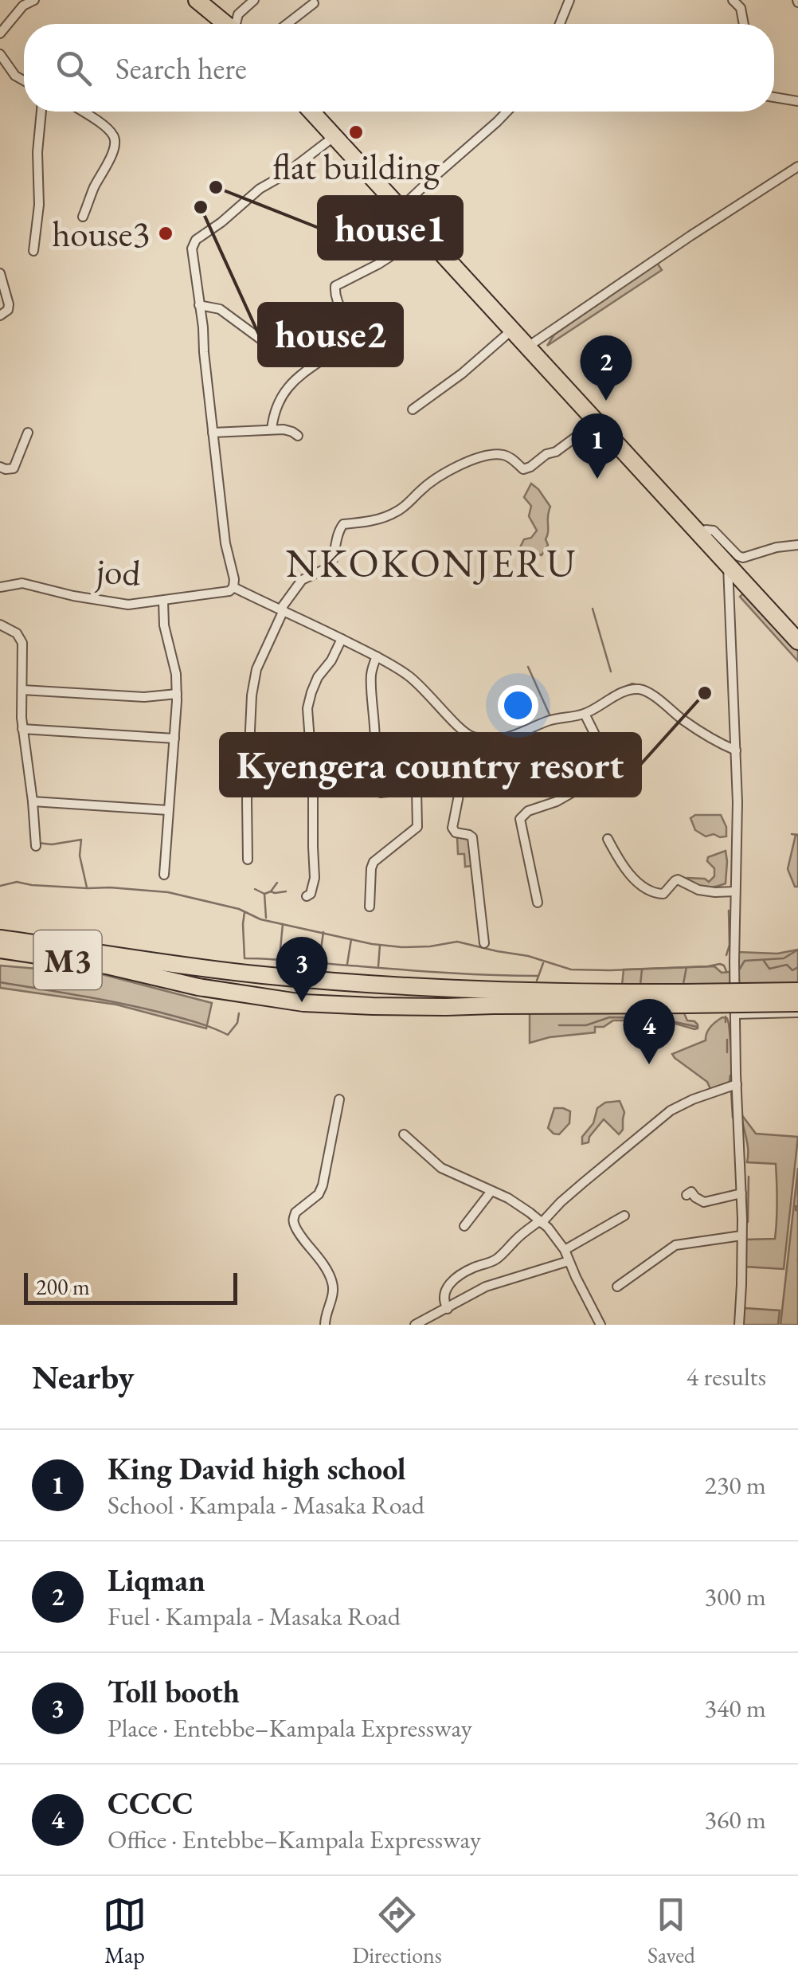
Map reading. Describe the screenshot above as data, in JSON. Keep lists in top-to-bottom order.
{
  "streets": {
    "highway": ["M3"],
    "street": ["jod"]
  },
  "districts": ["NKOKONJERU"],
  "places": [
    "flat building",
    "house1",
    "house2",
    "house3",
    "Kyengera country resort"
  ],
  "scale_bar": "200 m",
  "page": {
    "search": "Search here",
    "pins": [
      "2",
      "1",
      "3",
      "4"
    ],
    "scale": "200 m",
    "heading": ["Nearby", "4 results"],
    "list": [
      {
        "mark": "1",
        "name": "King David high school",
        "note": "School · Kampala - Masaka Road",
        "value": "230 m"
      },
      {
        "mark": "2",
        "name": "Liqman",
        "note": "Fuel · Kampala - Masaka Road",
        "value": "300 m"
      },
      {
        "mark": "3",
        "name": "Toll booth",
        "note": "Place · Entebbe–Kampala Expressway",
        "value": "340 m"
      },
      {
        "mark": "4",
        "name": "CCCC",
        "note": "Office · Entebbe–Kampala Expressway",
        "value": "360 m"
      }
    ],
    "nav": ["Map", "Directions", "Saved"]
  }
}
